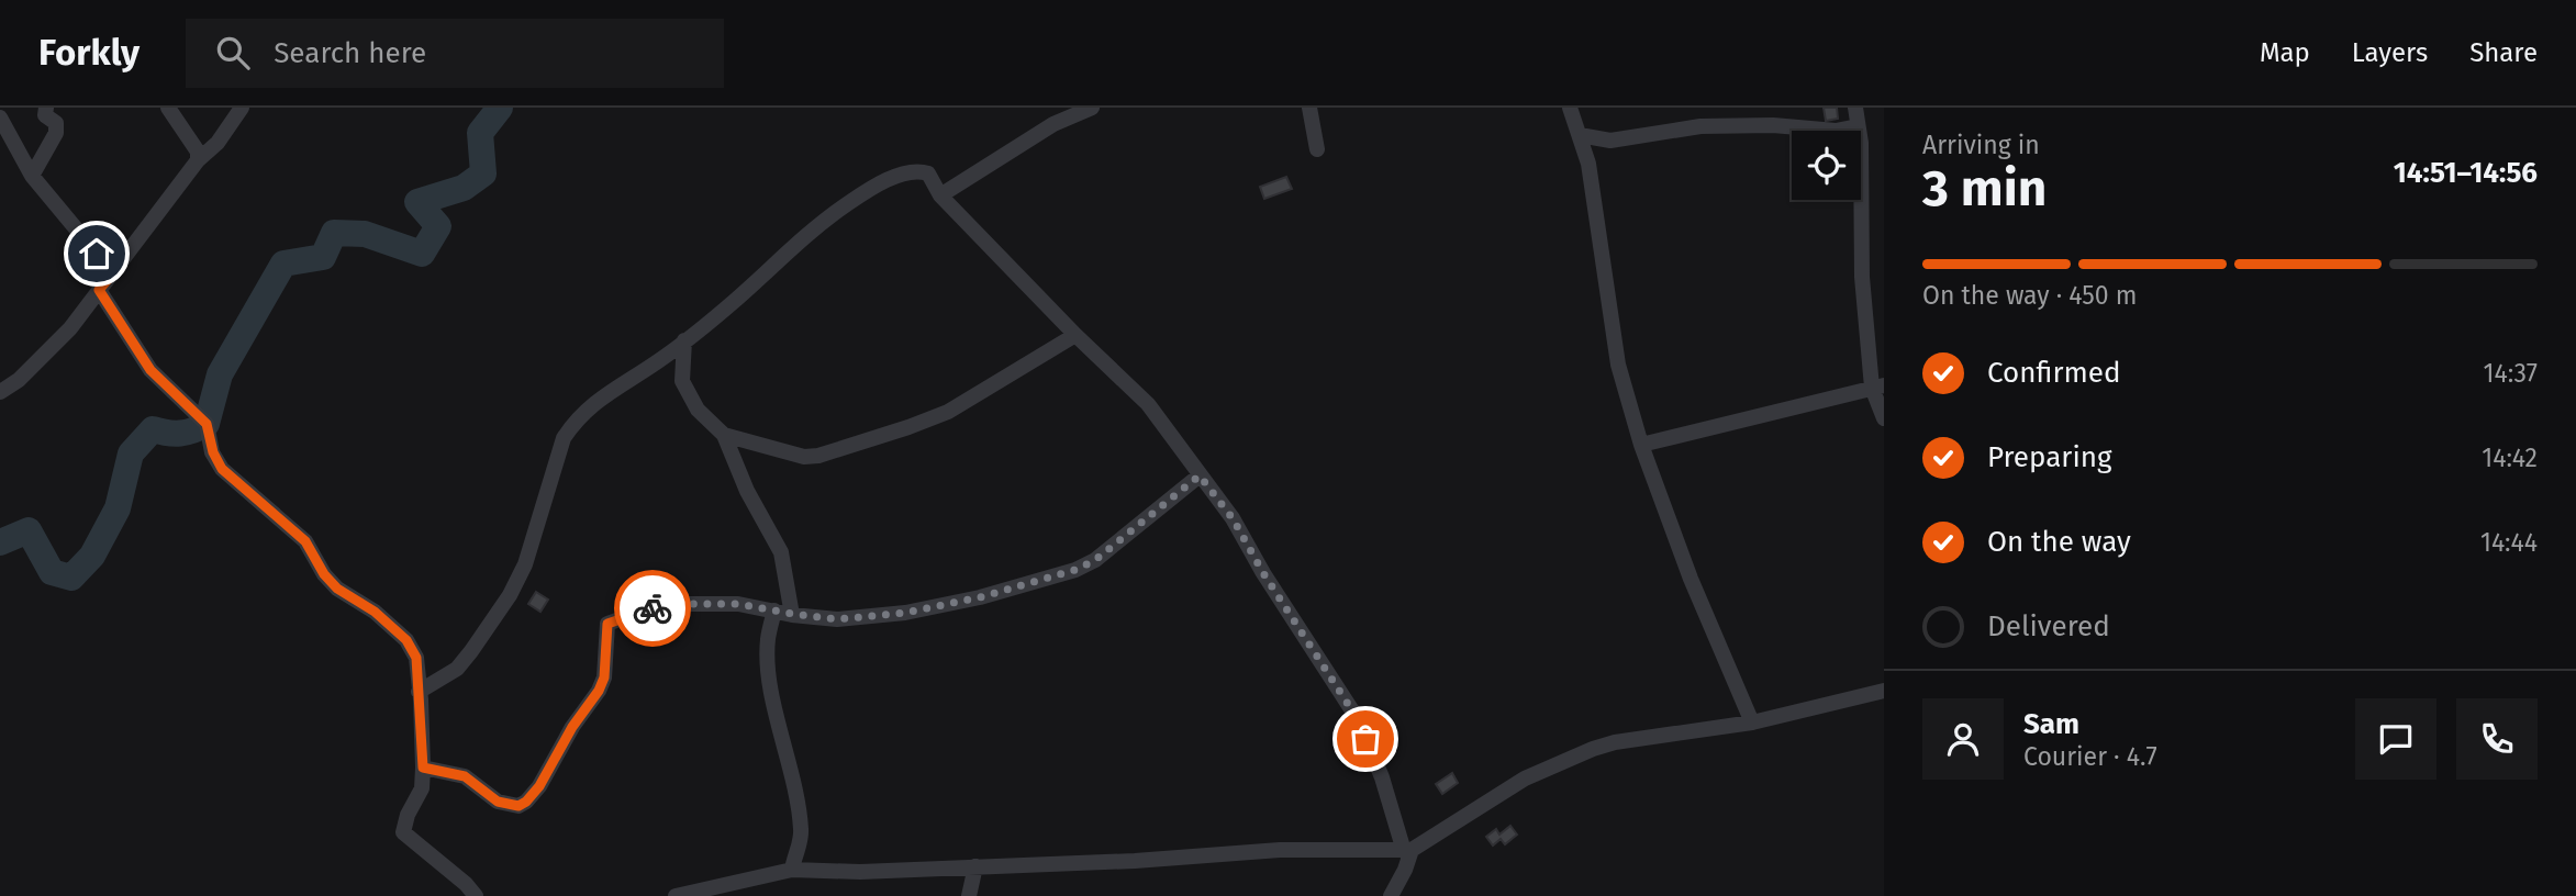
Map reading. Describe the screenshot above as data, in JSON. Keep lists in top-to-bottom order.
{
  "page": {
    "header": "Forkly",
    "search": "Search here",
    "nav": ["Map", "Layers", "Share"],
    "heading": ["3 min", "Arriving in", "14:51–14:56"],
    "panel": ["Sam", "Courier · 4.7"],
    "bar": "On the way · 450 m",
    "list": [
      ["Confirmed", "14:37"],
      ["Preparing", "14:42"],
      ["On the way", "14:44"],
      "Delivered"
    ]
  }
}
